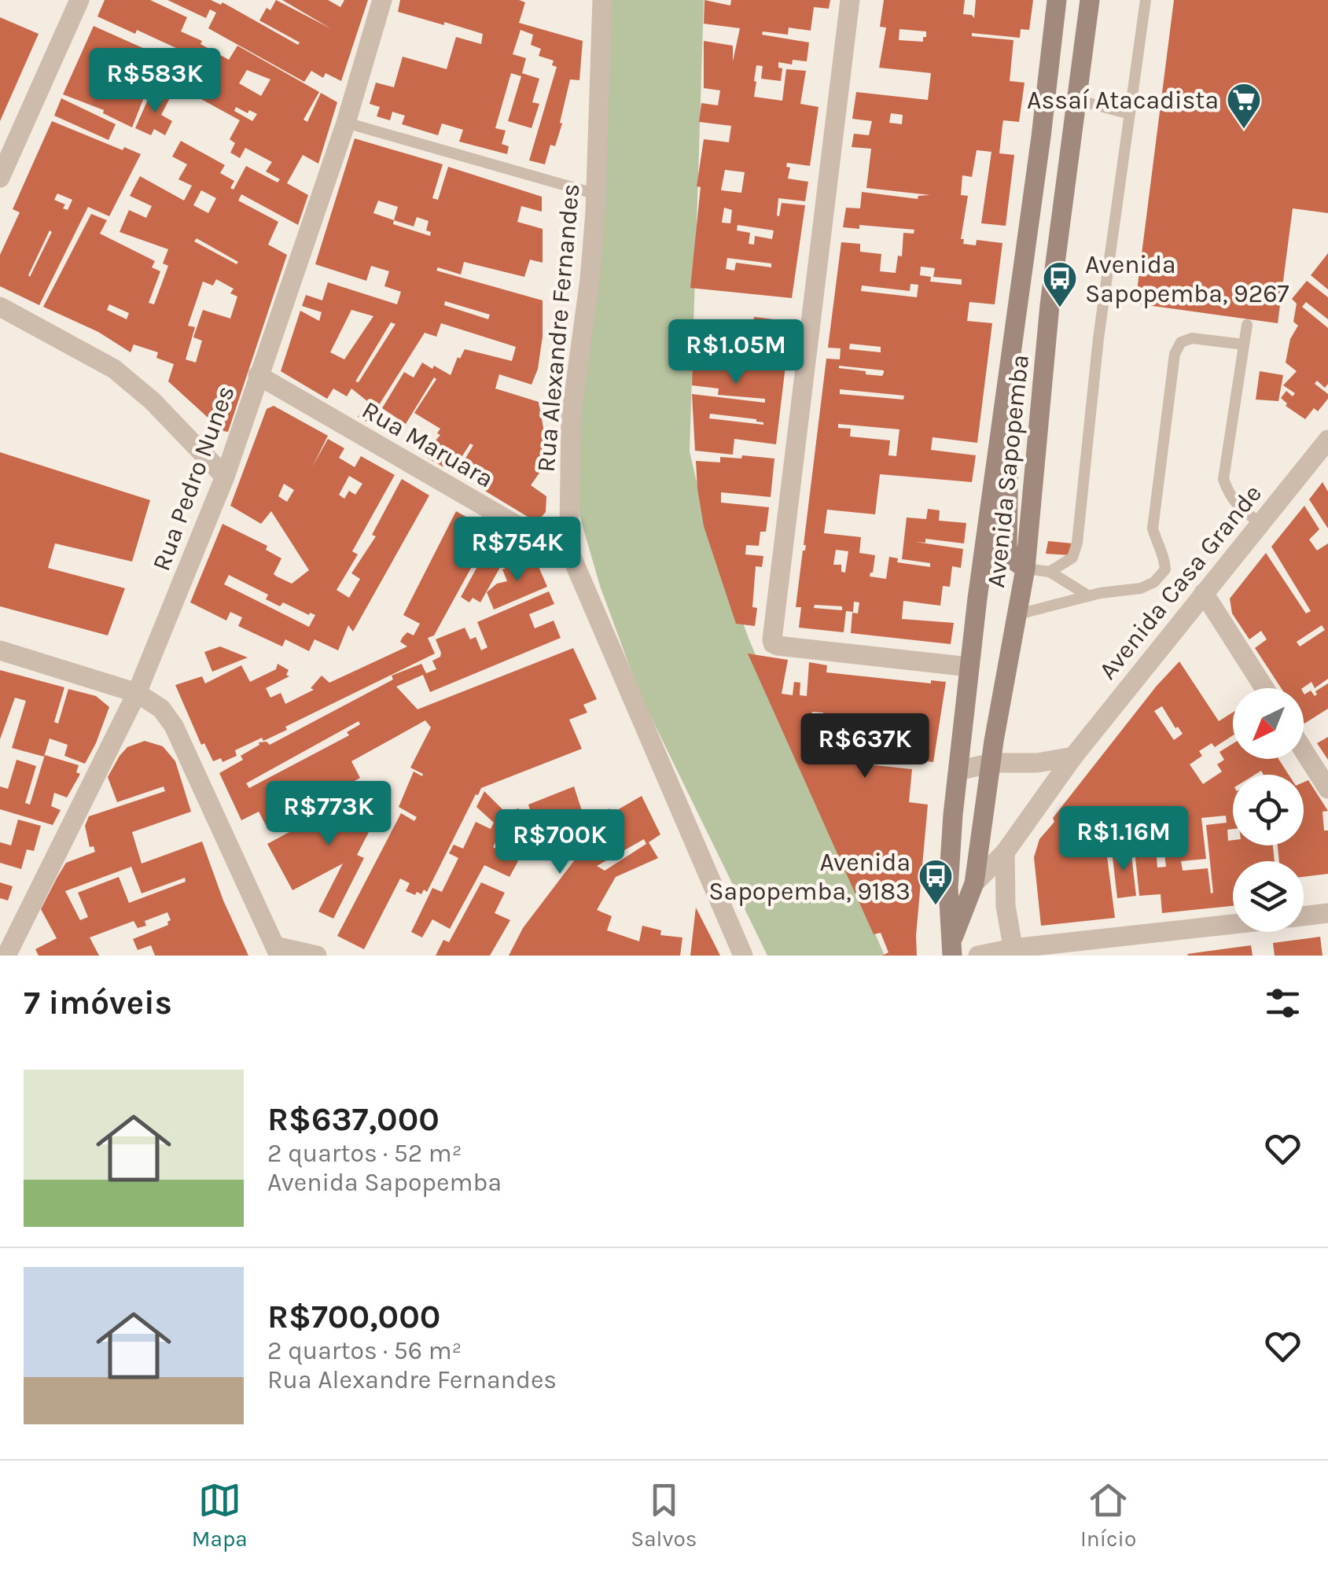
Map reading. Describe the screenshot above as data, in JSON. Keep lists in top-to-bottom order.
{
  "streets": {
    "main road": ["Avenida Sapopemba"],
    "street": [
      "Rua Alexandre Fernandes",
      "Rua Maruara",
      "Rua Pedro Nunes",
      "Avenida Casa Grande"
    ]
  },
  "crossings": [
    ["Rua Alexandre Fernandes", "Rua Maruara"],
    ["Rua Maruara", "Rua Pedro Nunes"],
    ["Avenida Sapopemba", "Avenida Casa Grande"]
  ],
  "places": {
    "supermarket": ["Assaí Atacadista"],
    "bus stop": ["Avenida Sapopemba, 9267", "Avenida Sapopemba, 9183"]
  },
  "north": "bottom left",
  "page": {
    "price": [
      "R$583K",
      "R$1.05M",
      "R$754K",
      "R$637K",
      "R$773K",
      "R$1.16M",
      "R$700K"
    ],
    "heading": "7 imóveis",
    "list": [
      {
        "name": "R$637,000",
        "note": "2 quartos · 52 m² · Avenida Sapopemba"
      },
      {
        "name": "R$700,000",
        "note": "2 quartos · 56 m² · Rua Alexandre Fernandes"
      }
    ],
    "tabs": ["Mapa", "Salvos", "Início"]
  }
}
